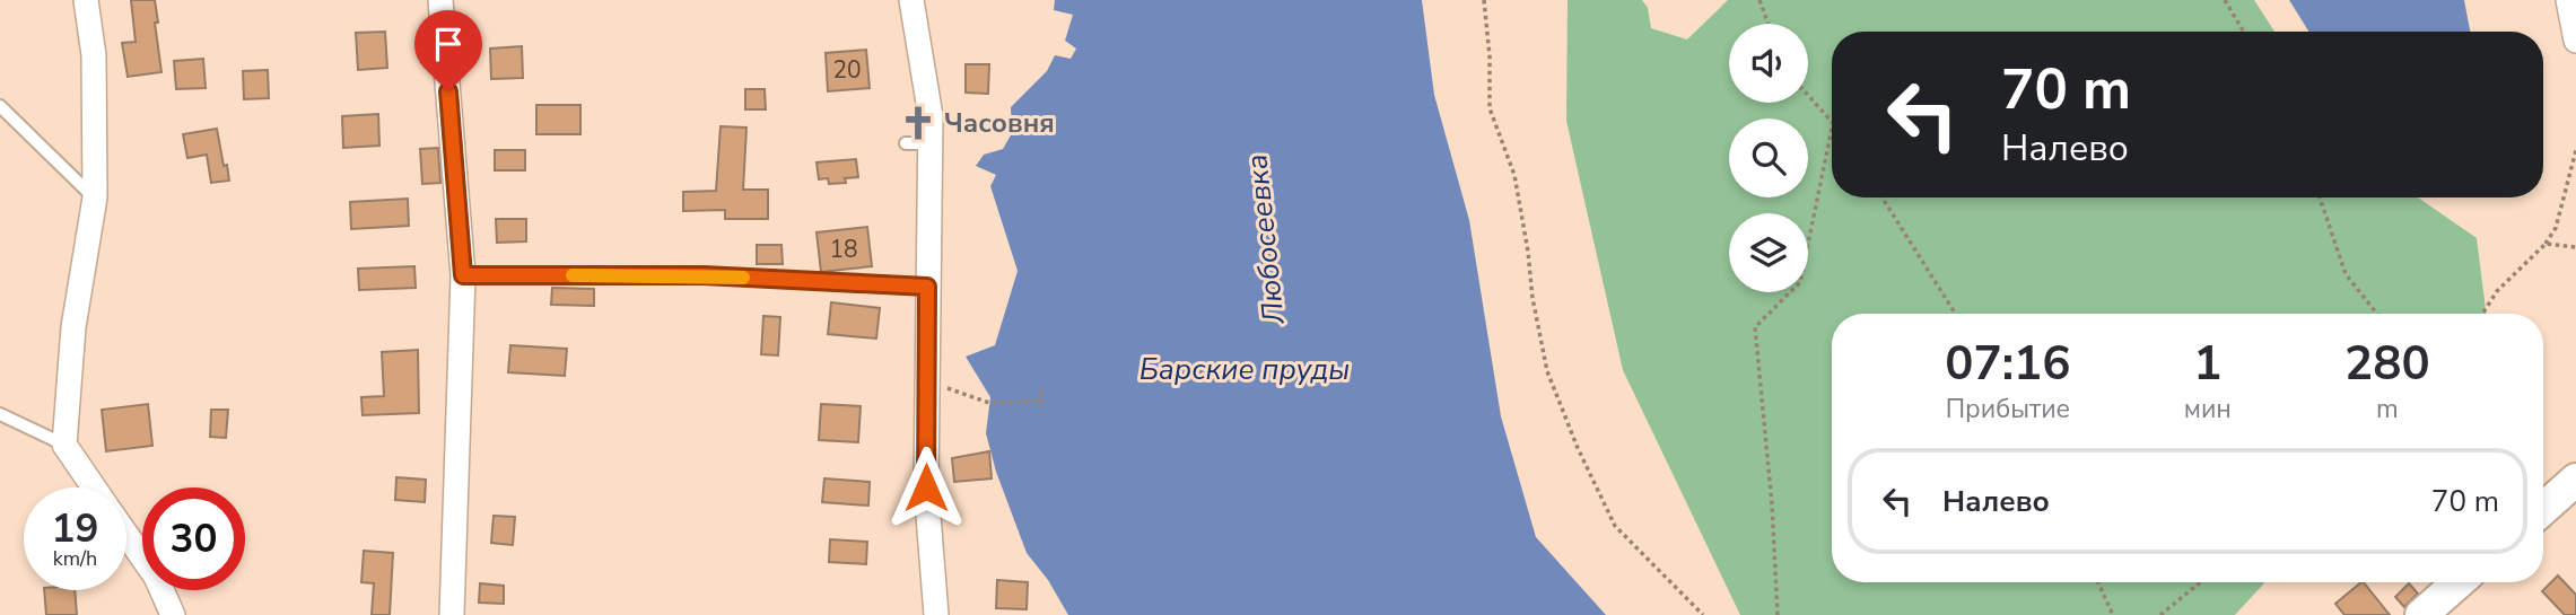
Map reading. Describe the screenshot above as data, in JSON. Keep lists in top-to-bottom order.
{
  "water": ["Любосеевка", "Барские пруды"],
  "places": {
    "church": ["Часовня"]
  },
  "house_numbers": ["20", "18"],
  "page": {
    "turn": ["70 m", "Налево"],
    "eta": [
      "07:16",
      "Прибытие",
      "1",
      "мин",
      "280",
      "m"
    ],
    "list": [
      {
        "name": "Налево",
        "value": "70 m"
      }
    ],
    "speed": "19 km/h",
    "limit": "30"
  }
}
